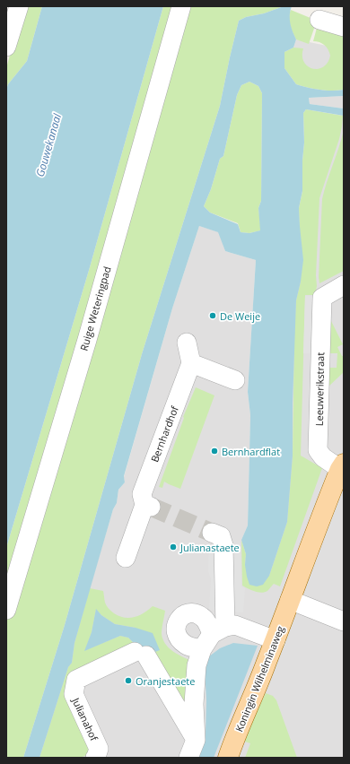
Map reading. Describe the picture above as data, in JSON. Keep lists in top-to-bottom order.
{
  "streets": {
    "main road": ["Koningin Wilhelminaweg"],
    "street": [
      "Ruige Weteringpad",
      "Leeuwerikstraat",
      "Bernhardhof",
      "Julianahof"
    ]
  },
  "crossings": [
    ["Leeuwerikstraat", "Koningin Wilhelminaweg"]
  ],
  "water": ["Gouwekanaal"],
  "places": [
    "De Weije",
    "Bernhardflat",
    "Julianastaete",
    "Oranjestaete"
  ]
}
